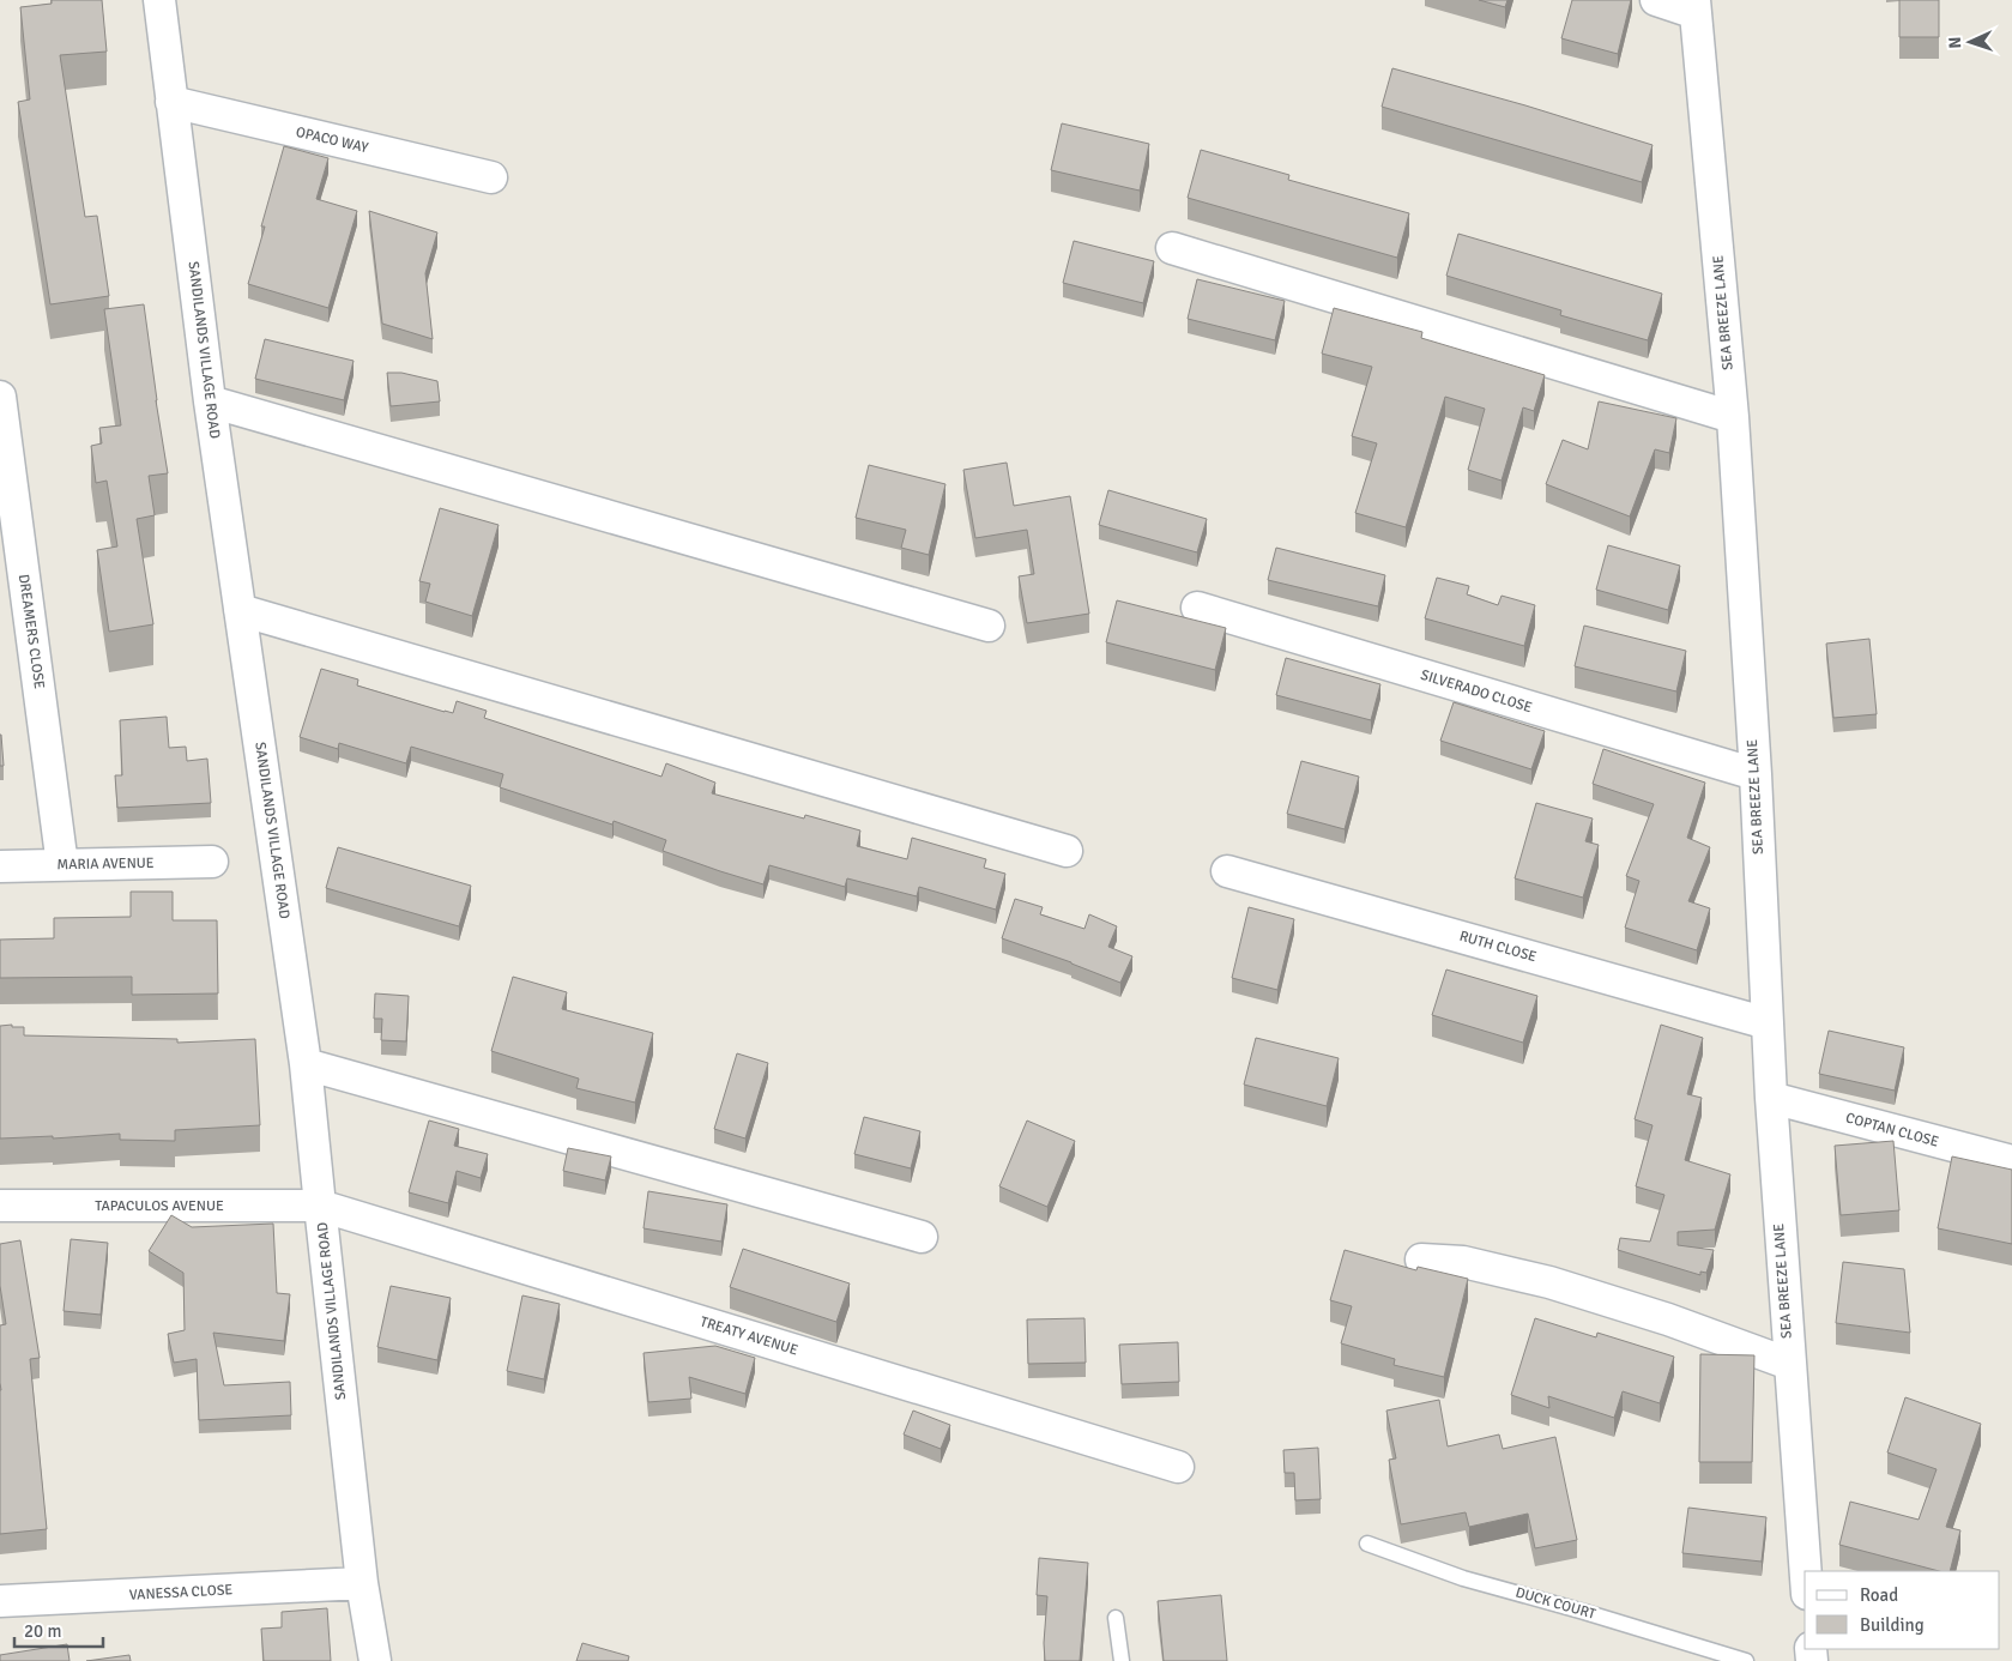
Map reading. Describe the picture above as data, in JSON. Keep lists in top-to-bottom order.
{
  "streets": {
    "street": [
      "OPACO WAY",
      "SEA BREEZE LANE",
      "SANDILANDS VILLAGE ROAD",
      "DREAMERS CLOSE",
      "SILVERADO CLOSE",
      "MARIA AVENUE",
      "RUTH CLOSE",
      "COPTAN CLOSE",
      "TAPACULOS AVENUE",
      "TREATY AVENUE",
      "VANESSA CLOSE"
    ],
    "lane": ["DUCK COURT"]
  },
  "crossings": [
    ["OPACO WAY", "SANDILANDS VILLAGE ROAD"],
    ["SEA BREEZE LANE", "SILVERADO CLOSE"],
    ["SEA BREEZE LANE", "RUTH CLOSE"],
    ["SEA BREEZE LANE", "COPTAN CLOSE"],
    ["SANDILANDS VILLAGE ROAD", "TAPACULOS AVENUE"],
    ["SANDILANDS VILLAGE ROAD", "TREATY AVENUE"],
    ["SANDILANDS VILLAGE ROAD", "VANESSA CLOSE"],
    ["DREAMERS CLOSE", "MARIA AVENUE"],
    ["TAPACULOS AVENUE", "TREATY AVENUE"]
  ],
  "legend": ["Road", "Building"],
  "scale_bar": "20 m",
  "north": "left"
}
